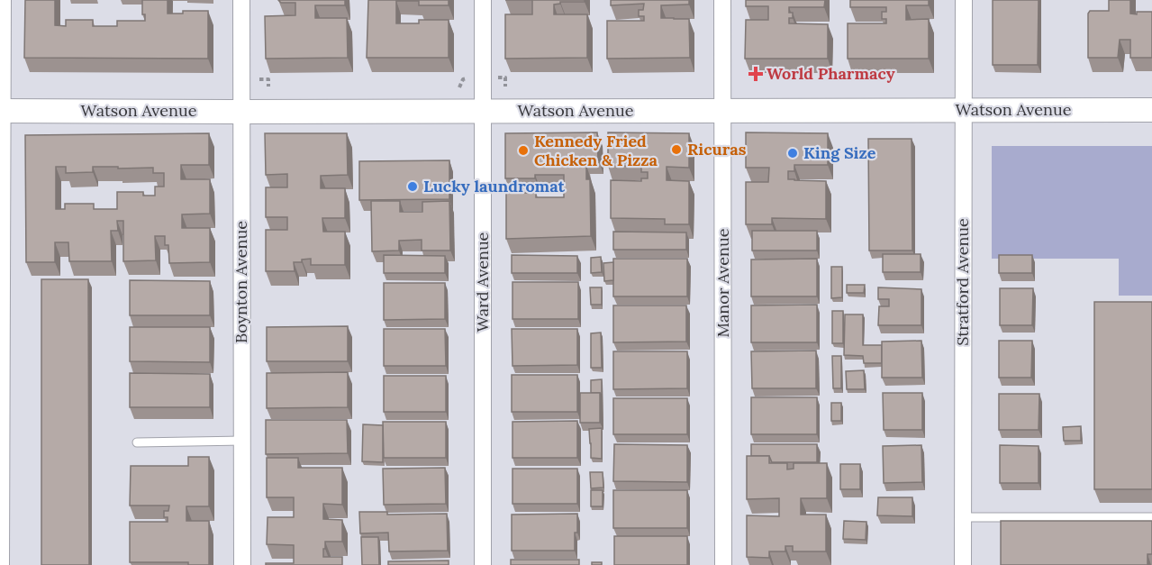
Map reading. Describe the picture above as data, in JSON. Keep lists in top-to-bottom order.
{
  "streets": {
    "street": [
      "Watson Avenue",
      "Boynton Avenue",
      "Ward Avenue",
      "Stratford Avenue",
      "Manor Avenue"
    ]
  },
  "crossings": [
    ["Watson Avenue", "Boynton Avenue"],
    ["Watson Avenue", "Ward Avenue"],
    ["Watson Avenue", "Stratford Avenue"],
    ["Watson Avenue", "Manor Avenue"]
  ],
  "places": {
    "health": ["World Pharmacy"],
    "other": [
      "Ricuras",
      "Kennedy Fried Chicken & Pizza",
      "King Size",
      "Lucky laundromat"
    ]
  }
}
